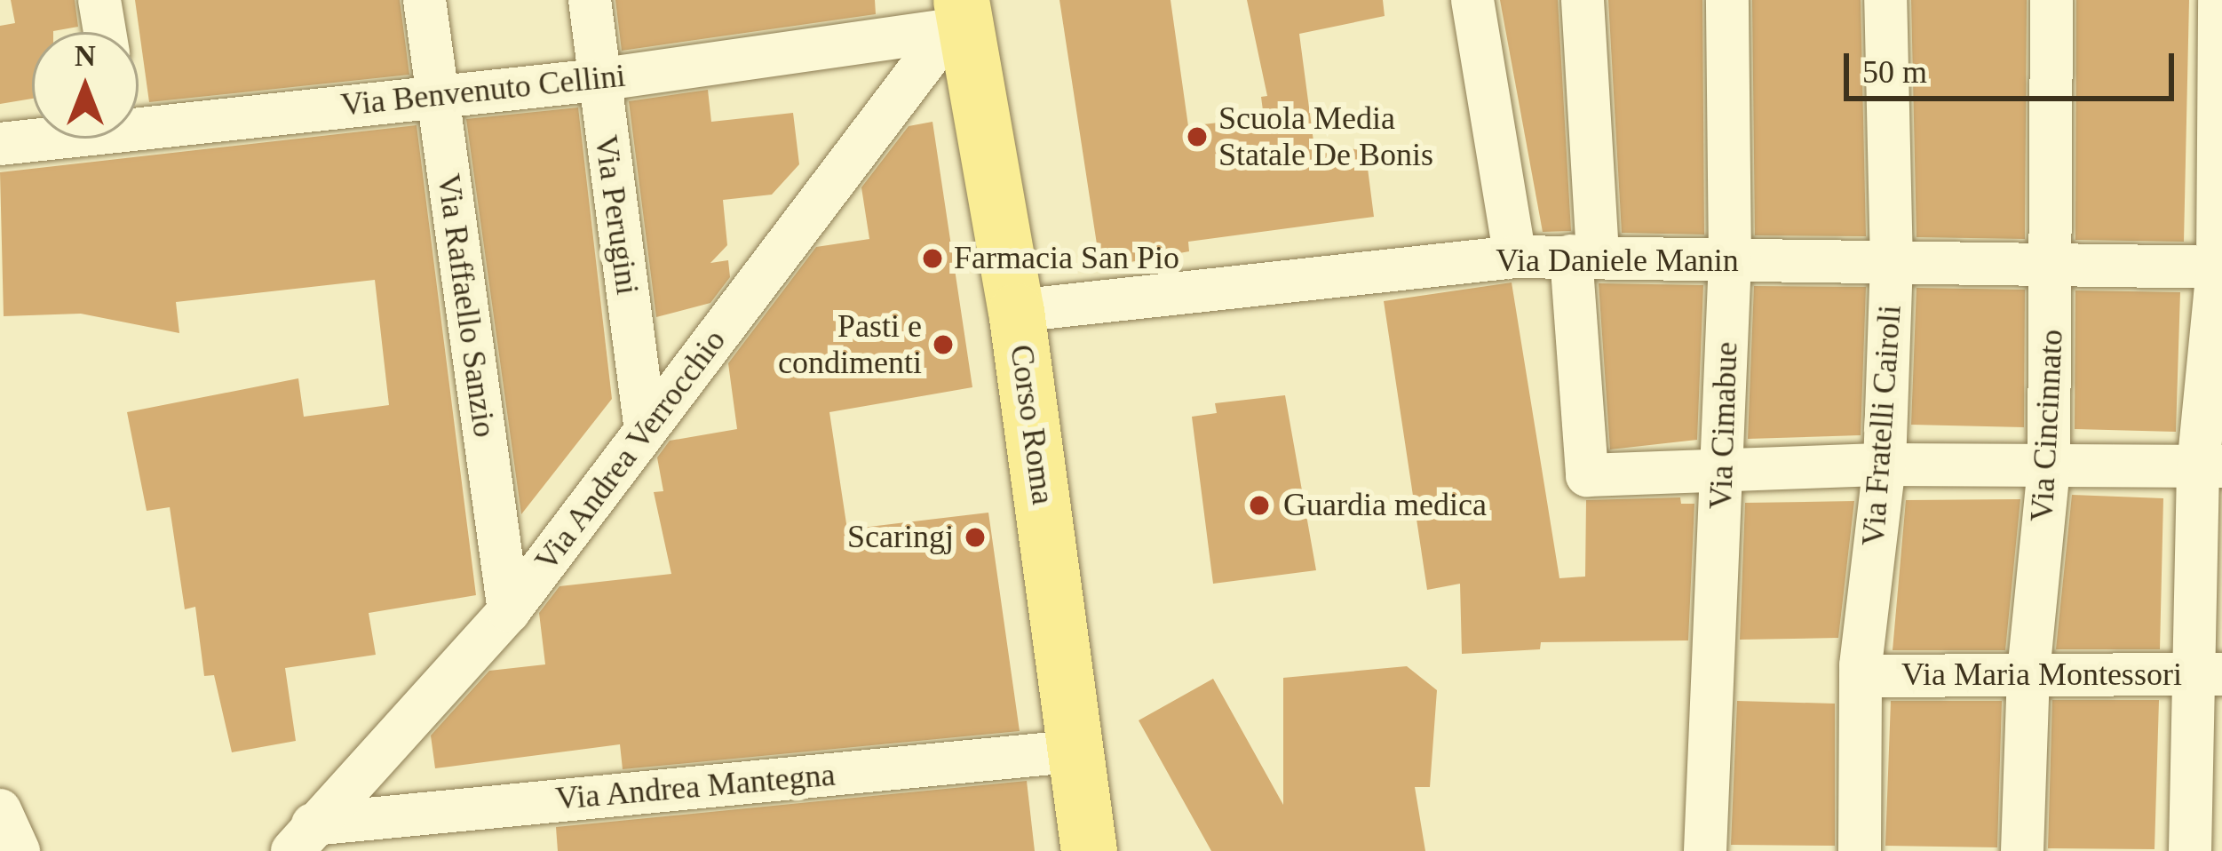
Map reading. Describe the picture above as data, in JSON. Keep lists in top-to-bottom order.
{
  "streets": {
    "main road": ["Corso Roma"],
    "street": [
      "Via Benvenuto Cellini",
      "Via Perugini",
      "Via Daniele Manin",
      "Via Raffaello Sanzio",
      "Via Cimabue",
      "Via Fratelli Cairoli",
      "Via Cincinnato",
      "Via Andrea Verrocchio",
      "Via Maria Montessori",
      "Via Andrea Mantegna"
    ]
  },
  "crossings": [
    ["Via Benvenuto Cellini", "Via Perugini"],
    ["Via Benvenuto Cellini", "Via Raffaello Sanzio"],
    ["Via Benvenuto Cellini", "Corso Roma"],
    ["Via Benvenuto Cellini", "Via Andrea Verrocchio"],
    ["Via Perugini", "Via Andrea Verrocchio"],
    ["Via Daniele Manin", "Corso Roma"],
    ["Via Daniele Manin", "Via Cimabue"],
    ["Via Daniele Manin", "Via Fratelli Cairoli"],
    ["Via Daniele Manin", "Via Cincinnato"],
    ["Via Raffaello Sanzio", "Via Andrea Verrocchio"],
    ["Corso Roma", "Via Andrea Verrocchio"],
    ["Corso Roma", "Via Andrea Mantegna"],
    ["Via Fratelli Cairoli", "Via Maria Montessori"],
    ["Via Cincinnato", "Via Maria Montessori"],
    ["Via Andrea Verrocchio", "Via Andrea Mantegna"]
  ],
  "places": [
    "Scuola Media Statale De Bonis",
    "Farmacia San Pio",
    "Pasti e condimenti",
    "Guardia medica",
    "Scaringj"
  ],
  "scale_bar": "50 m",
  "north": "top"
}
